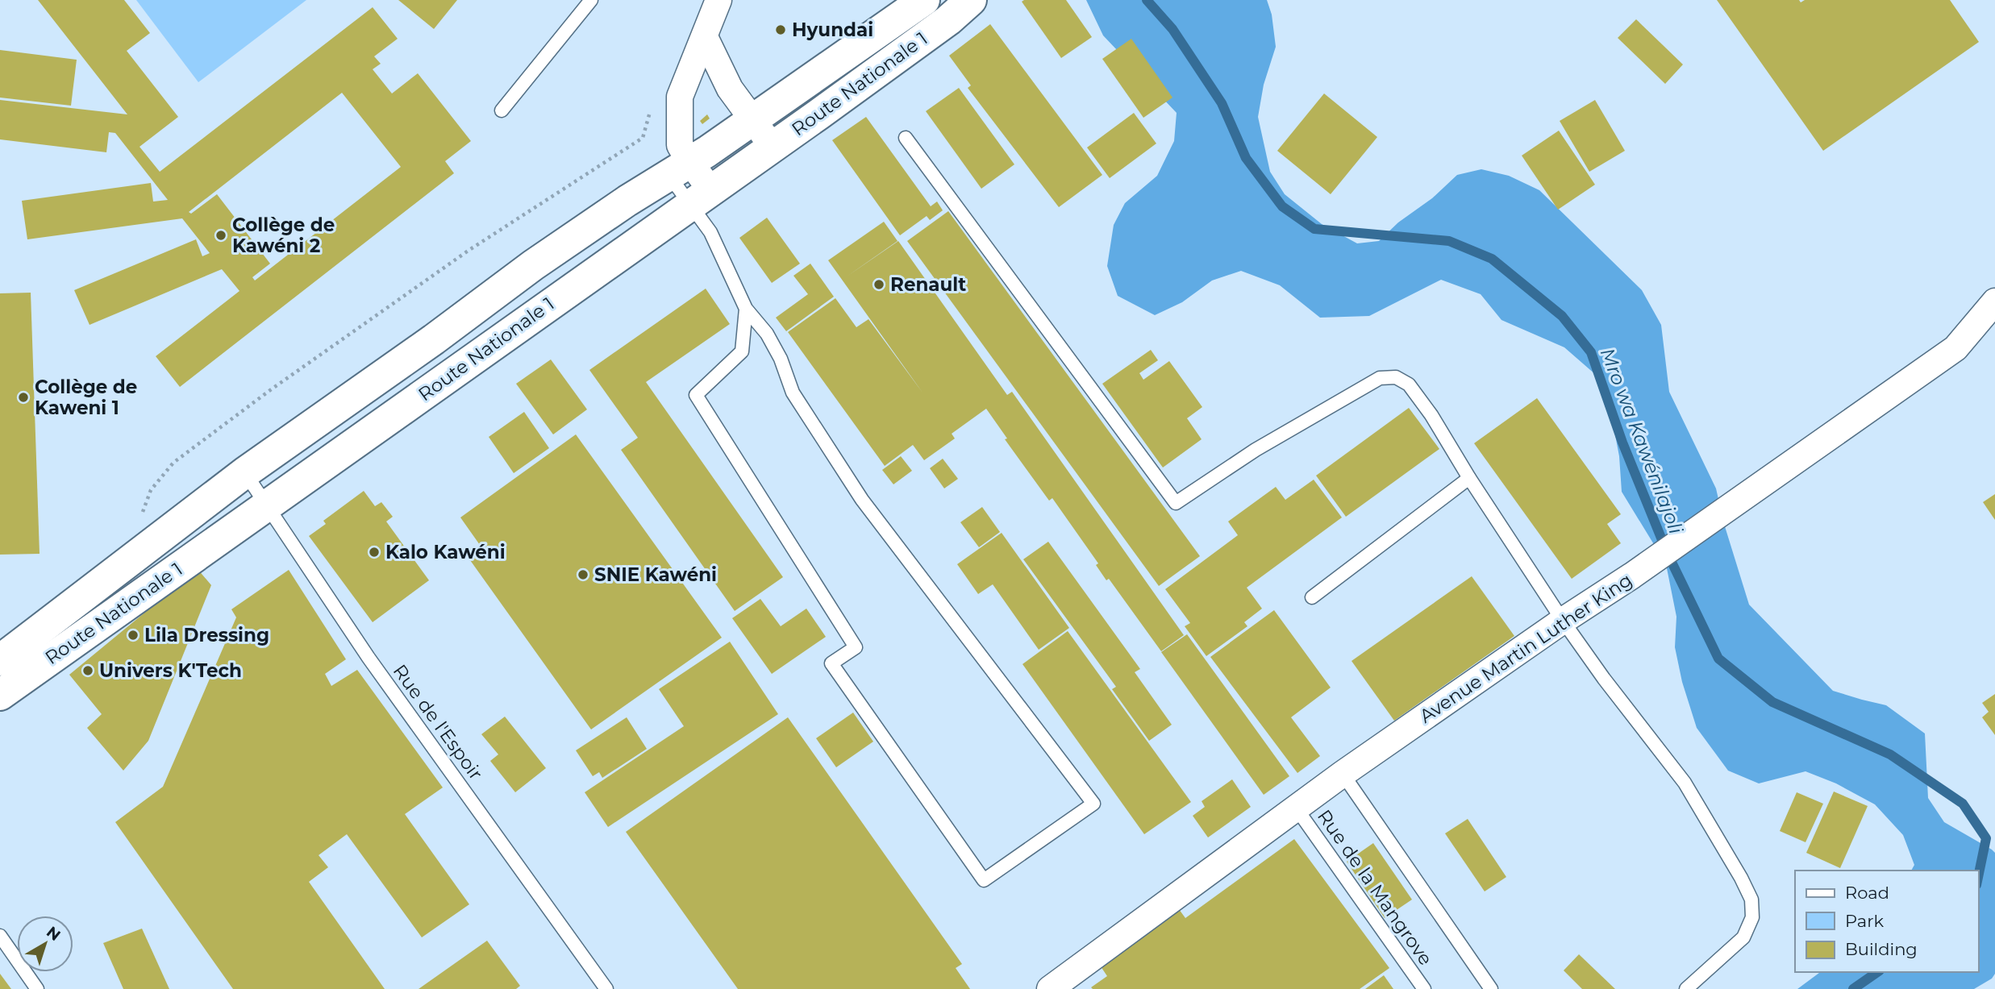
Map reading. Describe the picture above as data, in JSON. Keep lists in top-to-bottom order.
{
  "streets": {
    "main road": ["Route Nationale 1"],
    "street": ["Avenue Martin Luther King"],
    "lane": ["Rue de l'Espoir", "Rue de la Mangrove"]
  },
  "crossings": [
    ["Route Nationale 1", "Rue de l'Espoir"],
    ["Avenue Martin Luther King", "Rue de la Mangrove"]
  ],
  "water": ["Mro wa Kawénilajoli"],
  "places": [
    "Hyundai",
    "Collège de Kawéni 2",
    "Renault",
    "Collège de Kaweni 1",
    "Kalo Kawéni",
    "SNIE Kawéni",
    "Lila Dressing",
    "Univers K'Tech"
  ],
  "legend": ["Road", "Park", "Building"],
  "north": "top right"
}
